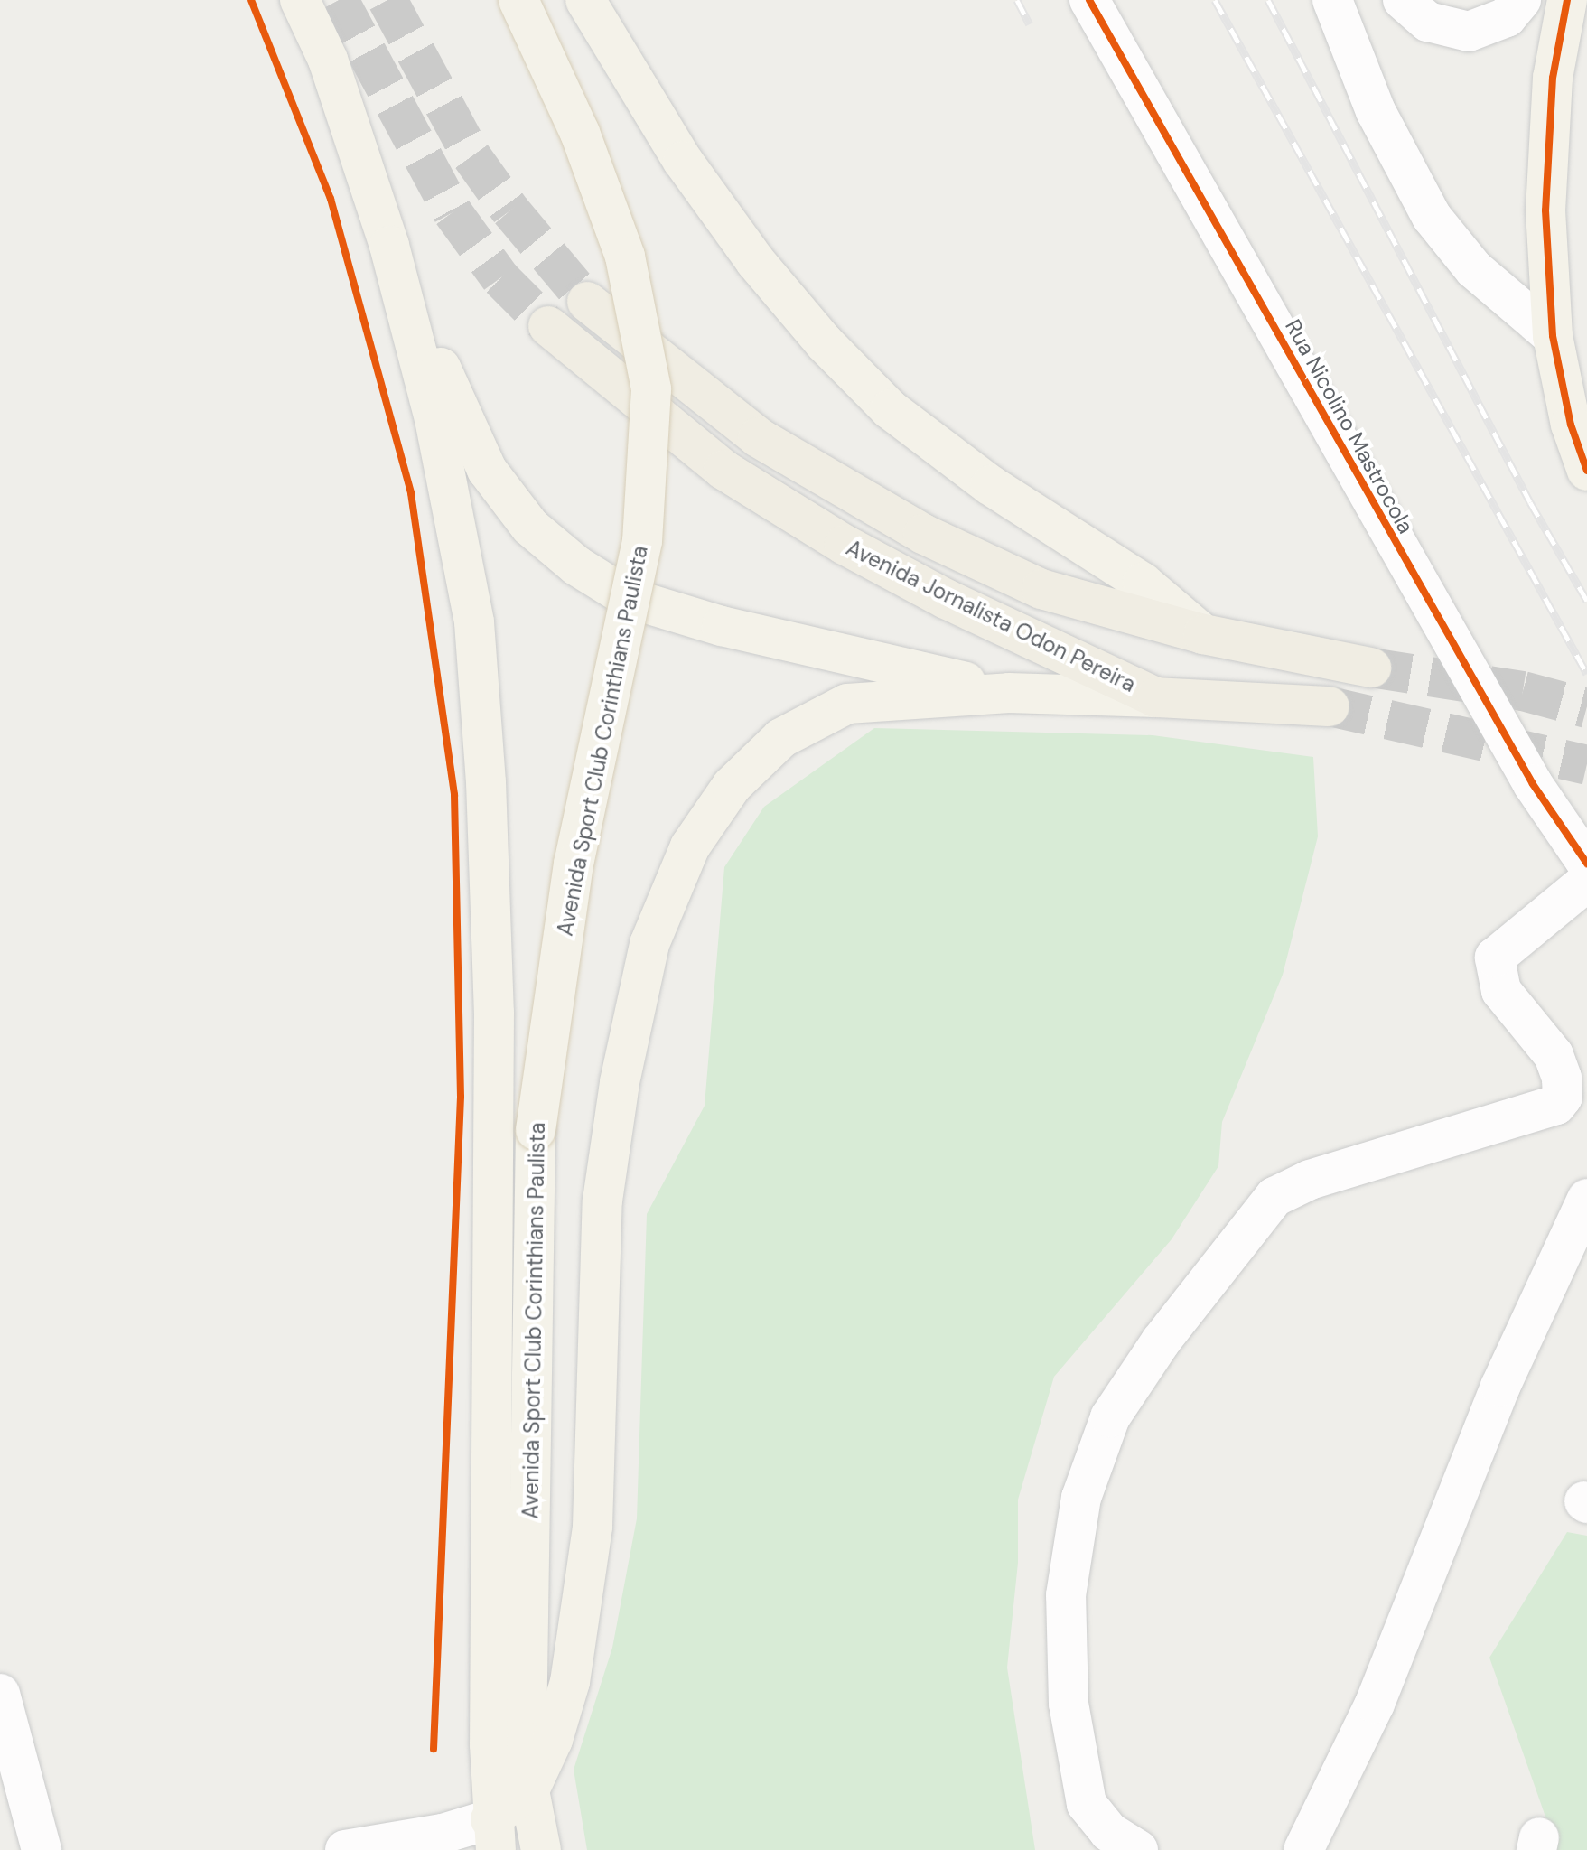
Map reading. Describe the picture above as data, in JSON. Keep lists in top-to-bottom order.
{
  "streets": {
    "highway": ["Avenida Jornalista Odon Pereira"],
    "main road": ["Avenida Sport Club Corinthians Paulista"],
    "street": ["Rua Nicolino Mastrocola"]
  }
}
